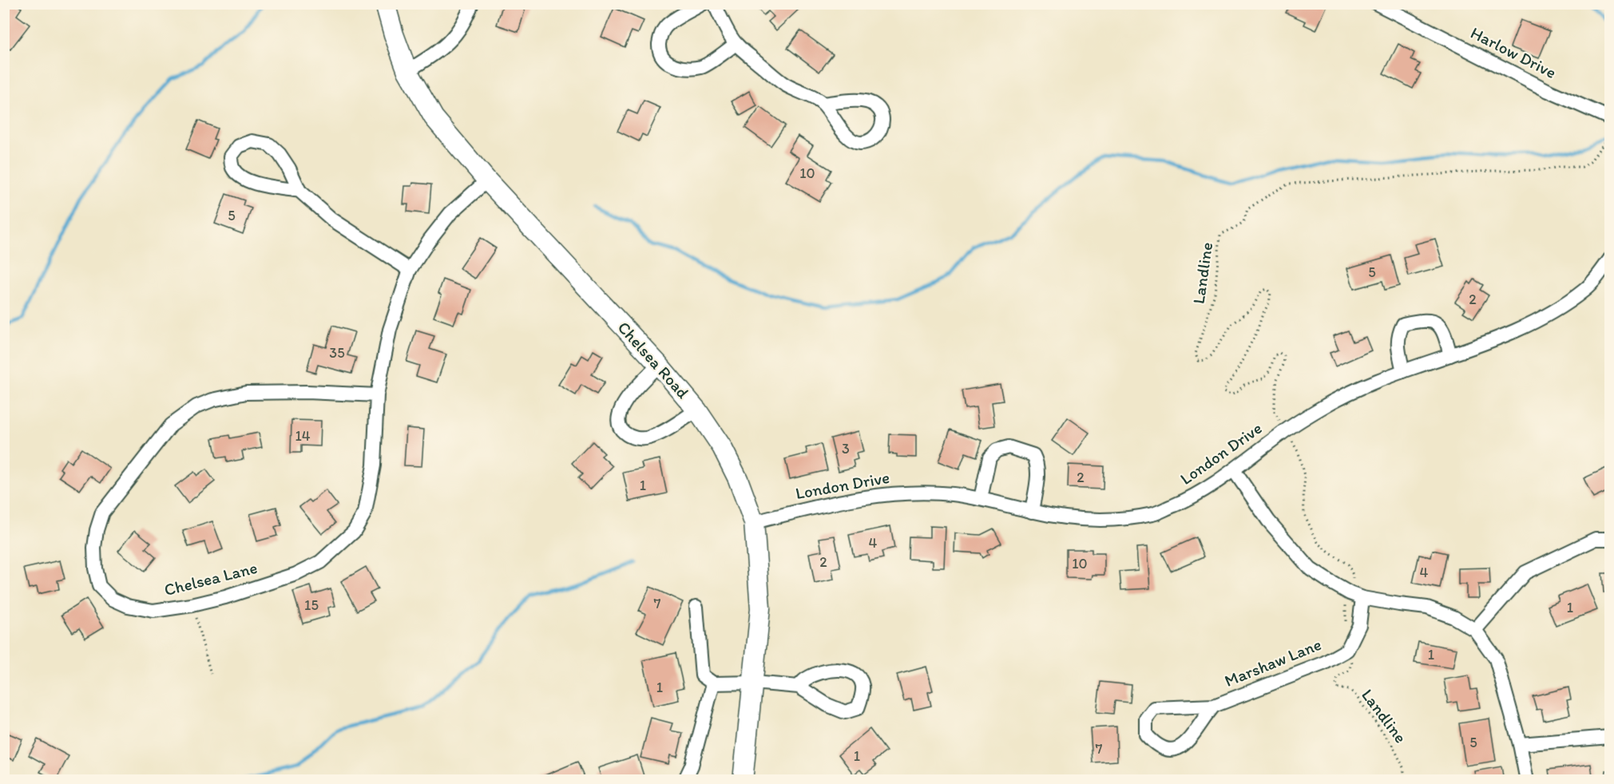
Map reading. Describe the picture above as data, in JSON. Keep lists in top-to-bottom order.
{
  "streets": {
    "street": [
      "Harlow Drive",
      "Chelsea Road",
      "London Drive",
      "Chelsea Lane",
      "Marshaw Lane"
    ],
    "path": ["Landline"]
  },
  "crossings": [
    ["Chelsea Road", "London Drive"],
    ["Chelsea Road", "Chelsea Lane"]
  ],
  "house_numbers": [
    "10",
    "5",
    "5",
    "2",
    "35",
    "14",
    "3",
    "2",
    "1",
    "4",
    "2",
    "10",
    "4",
    "7",
    "15",
    "1",
    "1",
    "1",
    "5",
    "7",
    "1"
  ]
}
